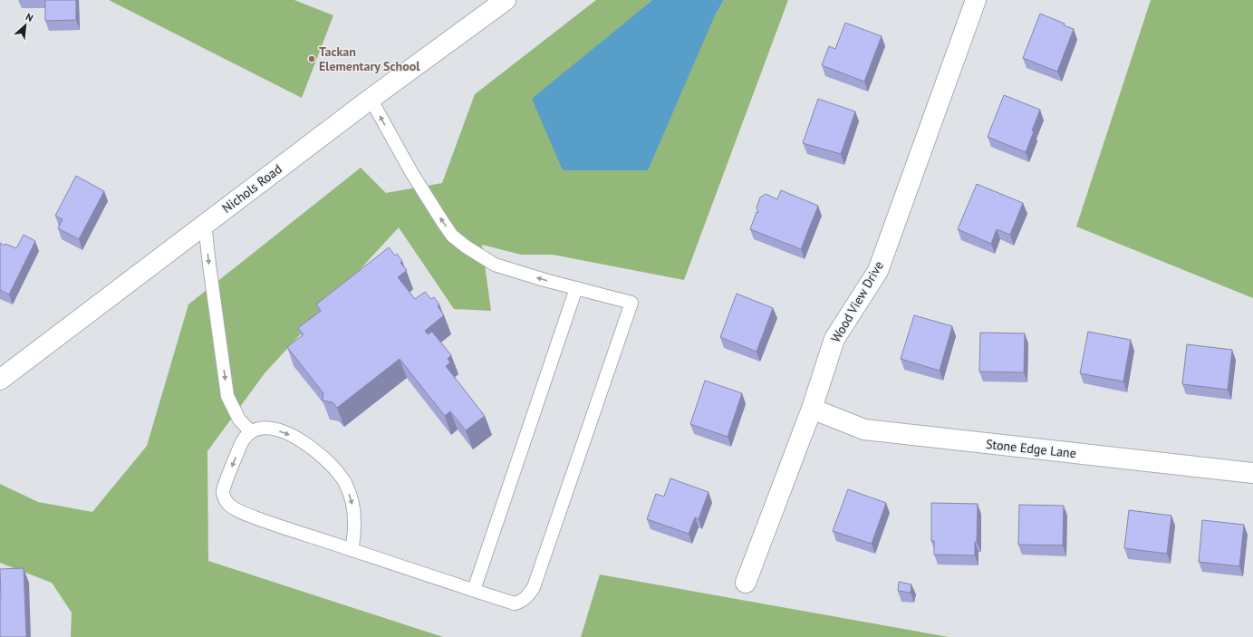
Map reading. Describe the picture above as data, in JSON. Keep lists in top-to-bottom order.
{
  "streets": {
    "street": ["Nichols Road", "Wood View Drive", "Stone Edge Lane"]
  },
  "crossings": [
    ["Wood View Drive", "Stone Edge Lane"]
  ],
  "places": ["Tackan Elementary School"],
  "north": "top right"
}
